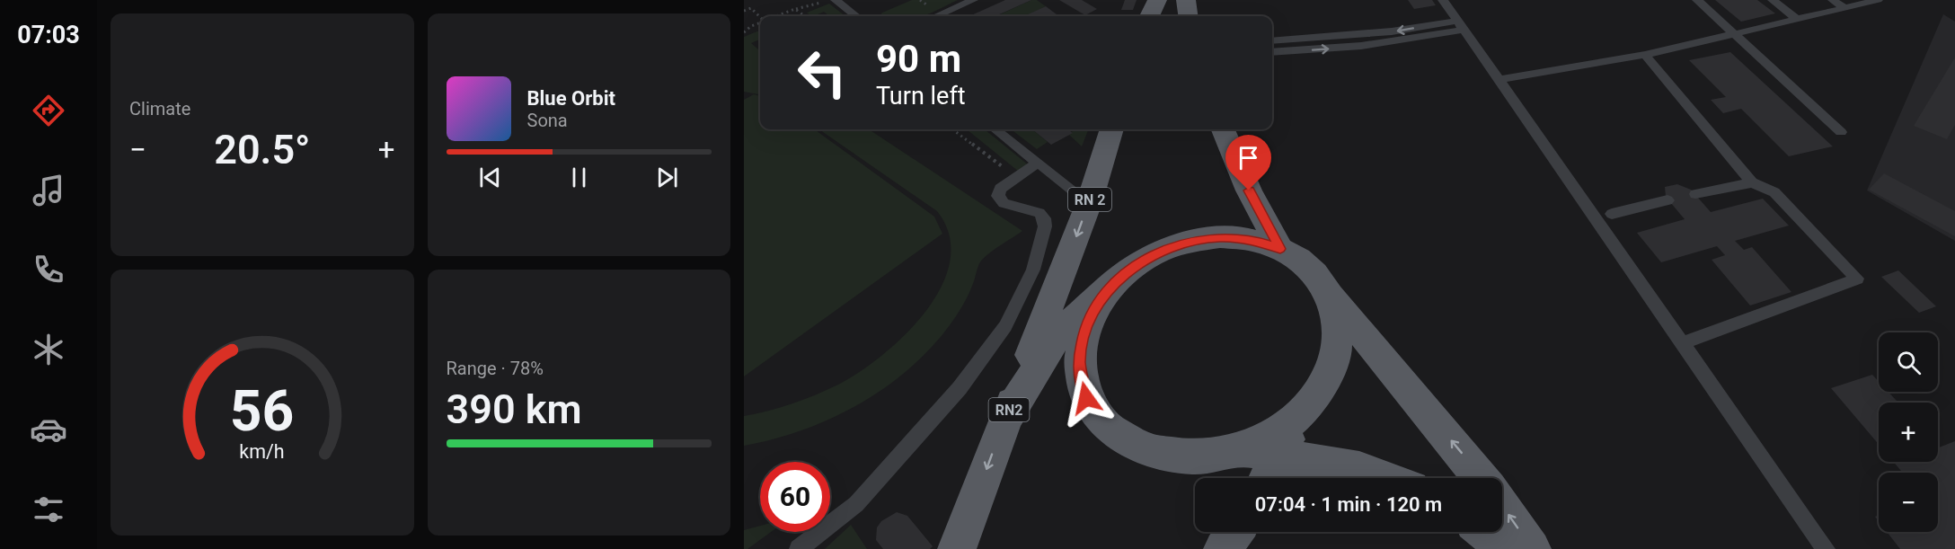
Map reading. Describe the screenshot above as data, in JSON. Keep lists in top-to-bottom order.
{
  "streets": {
    "main road": ["RN 2", "RN2"]
  },
  "crossings": [
    ["RN 2", "RN2"]
  ],
  "page": {
    "tabs": "07:03",
    "tile": [
      "Climate",
      ["Range · 78%", "390 km"]
    ],
    "turn": ["90 m", "Turn left"],
    "song": ["Blue Orbit", "Sona"],
    "heat": ["−", "20.5°", "+"],
    "map_buttons": ["+", "−"],
    "limit": "60",
    "trip": "07:04 · 1 min · 120 m",
    "gauge": ["56", "km/h"]
  }
}
